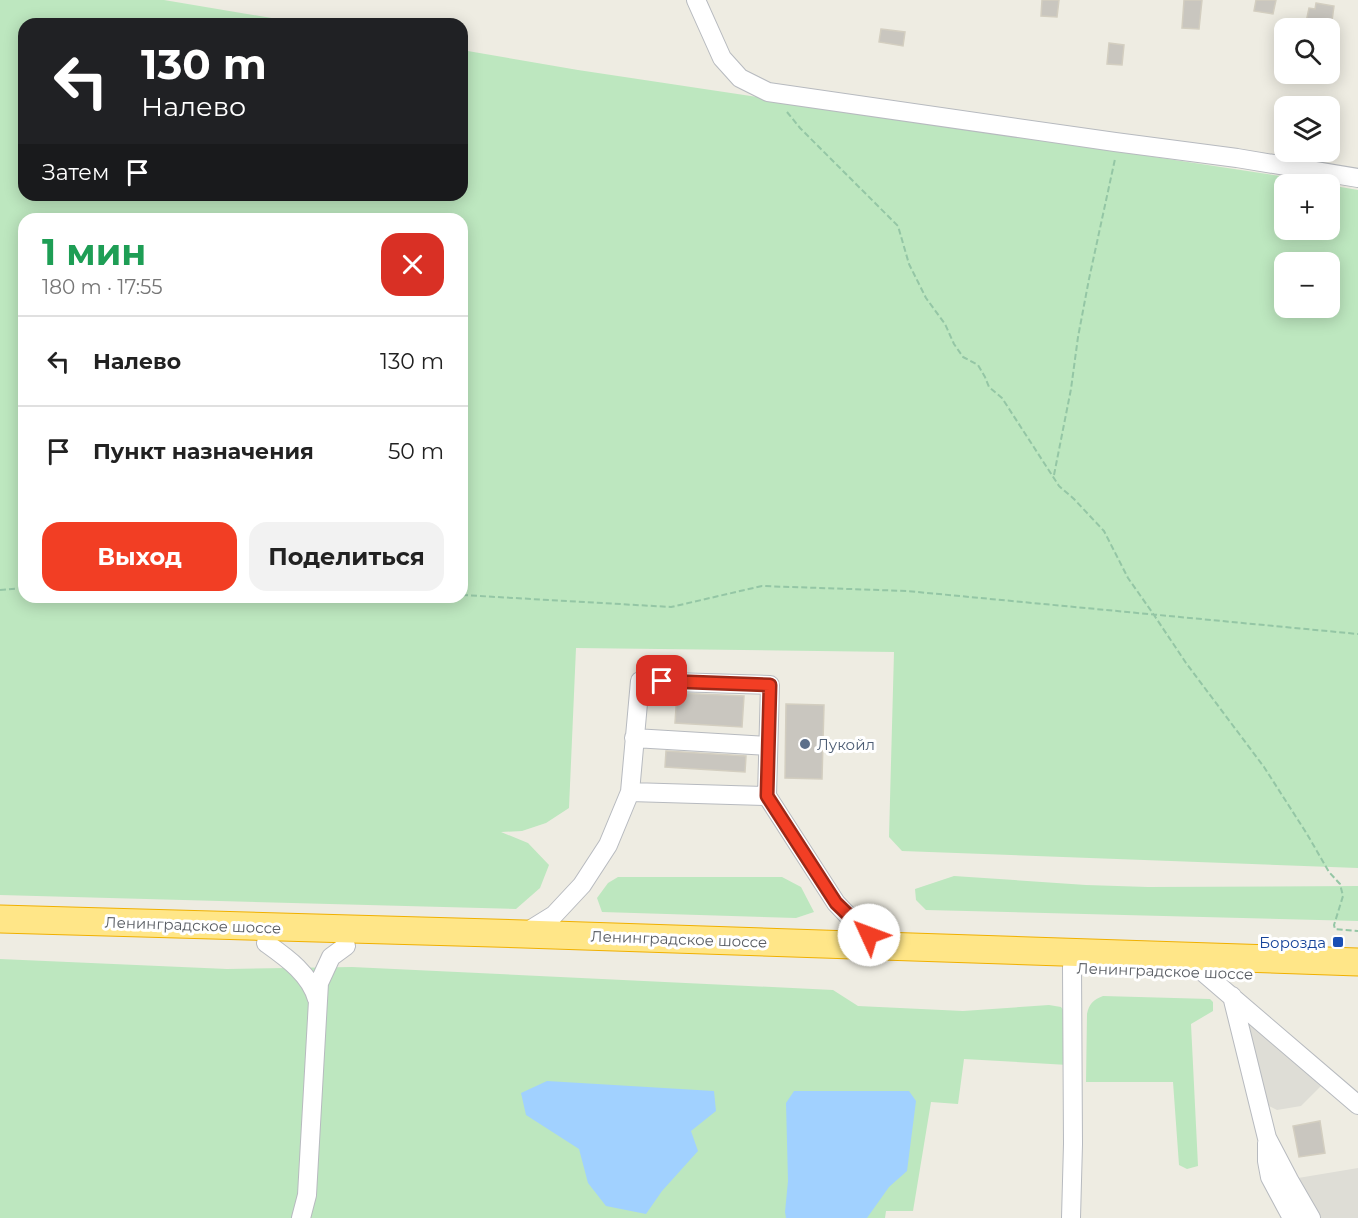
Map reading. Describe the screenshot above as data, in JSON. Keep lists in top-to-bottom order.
{
  "streets": {
    "highway": ["Ленинградское шоссе"]
  },
  "places": {
    "other": ["Лукойл"],
    "transit": ["Борозда"]
  },
  "page": {
    "map_buttons": ["+", "−"],
    "turn": ["130 m", "Налево"],
    "then": "Затем",
    "heading": ["1 мин", "180 m · 17:55"],
    "list": [
      {
        "name": "Налево",
        "value": "130 m"
      },
      {
        "name": "Пункт назначения",
        "value": "50 m"
      }
    ],
    "buttons": ["Выход", "Поделиться"]
  }
}
